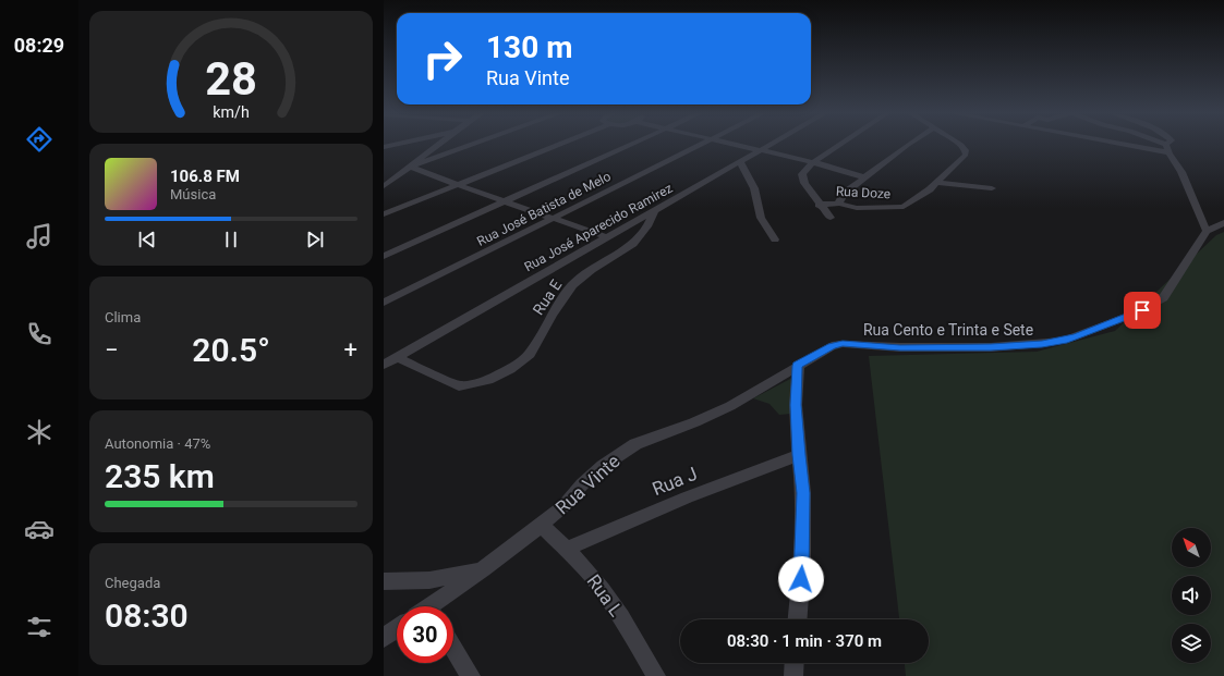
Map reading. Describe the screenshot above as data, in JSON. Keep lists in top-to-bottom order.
{
  "streets": {
    "street": [
      "Rua Doze",
      "Rua José Batista de Melo",
      "Rua José Aparecido Ramirez",
      "Rua E",
      "Rua Cento e Trinta e Sete",
      "Rua J",
      "Rua Vinte",
      "Rua L"
    ]
  },
  "crossings": [
    ["Rua José Aparecido Ramirez", "Rua E"],
    ["Rua Cento e Trinta e Sete", "Rua Vinte"],
    ["Rua J", "Rua L"],
    ["Rua Vinte", "Rua L"]
  ],
  "north": "top left",
  "page": {
    "tabs": "08:29",
    "turn": ["130 m", "Rua Vinte"],
    "song": ["106.8 FM", "Música"],
    "tile": [
      "Clima",
      ["Autonomia · 47%", "235 km"],
      ["Chegada", "08:30"]
    ],
    "heat": ["−", "20.5°", "+"],
    "limit": "30",
    "trip": "08:30 · 1 min · 370 m",
    "gauge": ["28", "km/h"]
  }
}
